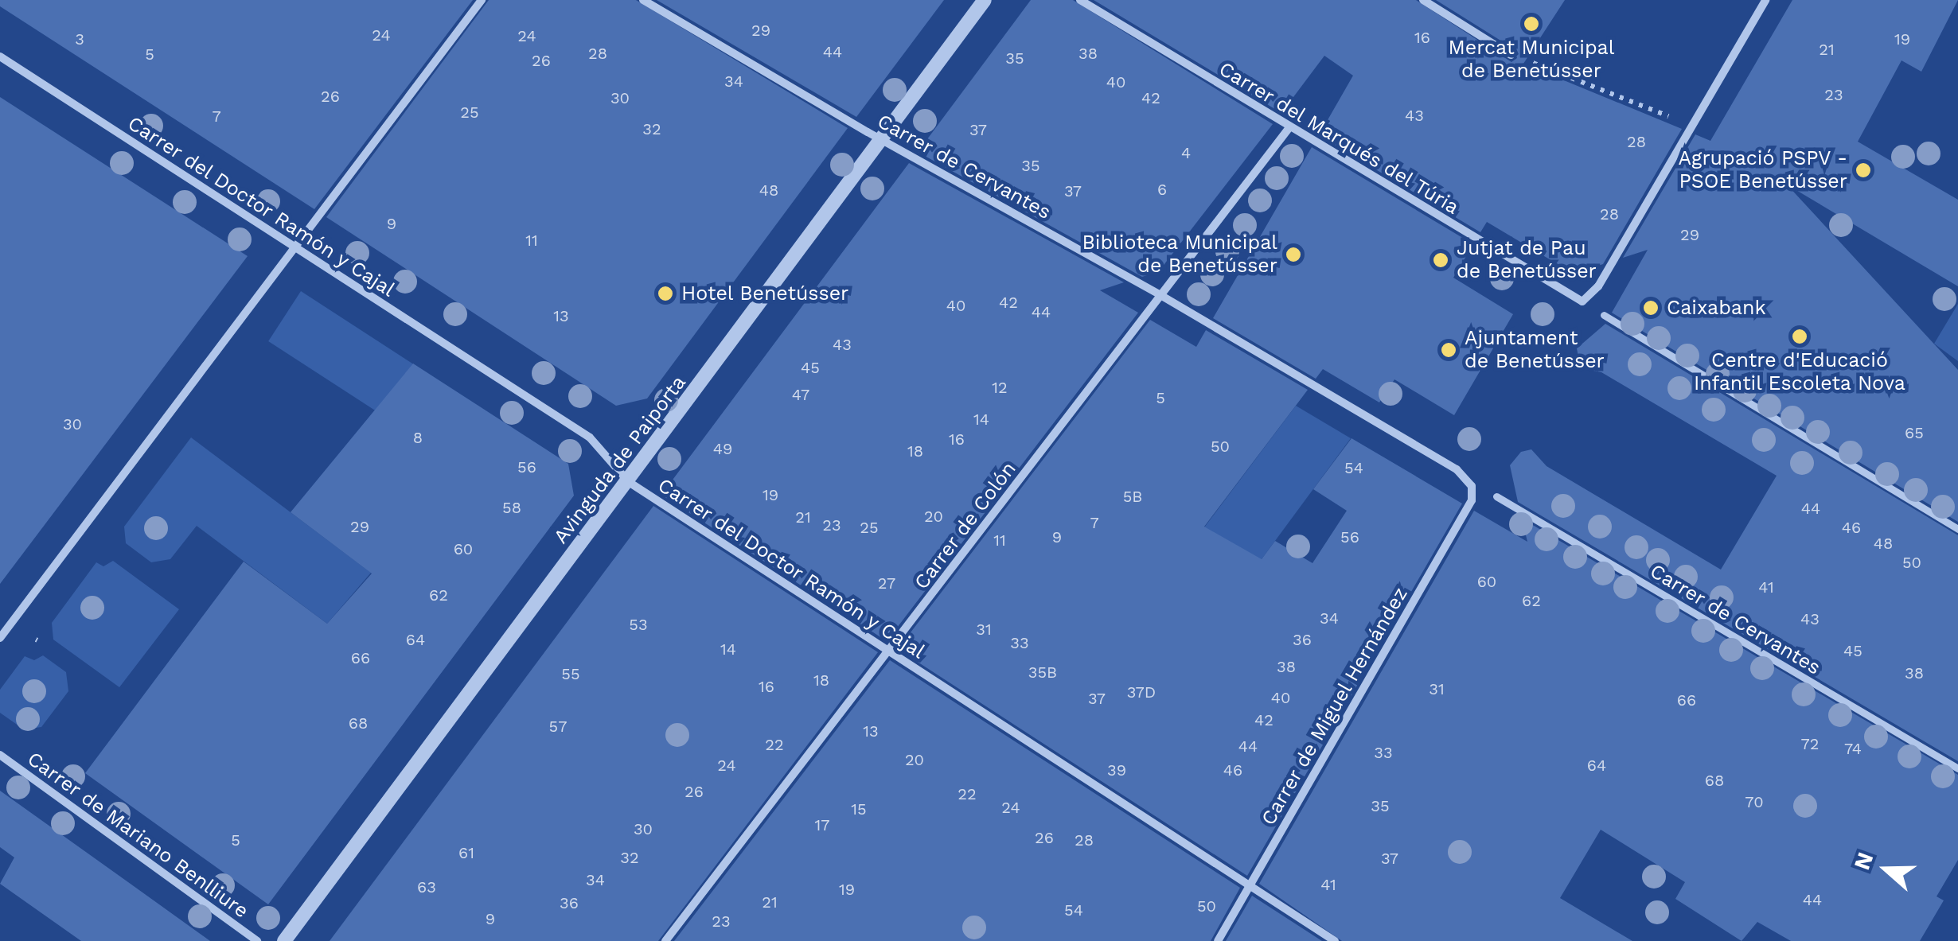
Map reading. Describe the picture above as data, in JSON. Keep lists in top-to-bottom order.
{
  "streets": {
    "street": [
      "Carrer del Marqués del Túria",
      "Carrer de Cervantes",
      "Carrer del Doctor Ramón y Cajal",
      "Avinguda de Paiporta",
      "Carrer de Colón",
      "Carrer de Miguel Hernández",
      "Carrer de Mariano Benlliure"
    ]
  },
  "crossings": [
    ["Carrer del Marqués del Túria", "Carrer de Colón"],
    ["Carrer de Cervantes", "Avinguda de Paiporta"],
    ["Carrer de Cervantes", "Carrer de Colón"],
    ["Carrer de Cervantes", "Carrer de Miguel Hernández"],
    ["Carrer del Doctor Ramón y Cajal", "Avinguda de Paiporta"],
    ["Carrer del Doctor Ramón y Cajal", "Carrer de Colón"],
    ["Carrer del Doctor Ramón y Cajal", "Carrer de Miguel Hernández"]
  ],
  "places": [
    "Mercat Municipal de Benetússer",
    "Agrupació PSPV - PSOE Benetússer",
    "Biblioteca Municipal de Benetússer",
    "Jutjat de Pau de Benetússer",
    "Hotel Benetússer",
    "Caixabank",
    "Centre d'Educació Infantil Escoleta Nova",
    "Ajuntament de Benetússer"
  ],
  "house_numbers": [
    "29",
    "24",
    "24",
    "16",
    "3",
    "19",
    "21",
    "44",
    "28",
    "38",
    "5",
    "35",
    "26",
    "34",
    "40",
    "23",
    "26",
    "30",
    "42",
    "25",
    "43",
    "7",
    "32",
    "37",
    "28",
    "4",
    "35",
    "6",
    "48",
    "37",
    "28",
    "9",
    "29",
    "11",
    "42",
    "40",
    "44",
    "13",
    "43",
    "45",
    "12",
    "47",
    "5",
    "14",
    "30",
    "65",
    "8",
    "16",
    "50",
    "49",
    "18",
    "56",
    "54",
    "19",
    "5B",
    "58",
    "44",
    "20",
    "21",
    "7",
    "23",
    "29",
    "25",
    "46",
    "9",
    "56",
    "11",
    "48",
    "60",
    "50",
    "60",
    "27",
    "41",
    "62",
    "62",
    "34",
    "43",
    "53",
    "31",
    "64",
    "36",
    "33",
    "14",
    "45",
    "66",
    "38",
    "35B",
    "38",
    "55",
    "18",
    "16",
    "31",
    "37D",
    "40",
    "37",
    "66",
    "42",
    "68",
    "57",
    "13",
    "72",
    "22",
    "44",
    "74",
    "33",
    "20",
    "24",
    "64",
    "39",
    "46",
    "68",
    "26",
    "22",
    "70",
    "35",
    "24",
    "15",
    "17",
    "30",
    "26",
    "5",
    "28",
    "61",
    "32",
    "37",
    "34",
    "41",
    "63",
    "19",
    "44",
    "21",
    "36",
    "50",
    "54",
    "9",
    "23"
  ],
  "north": "left"
}
